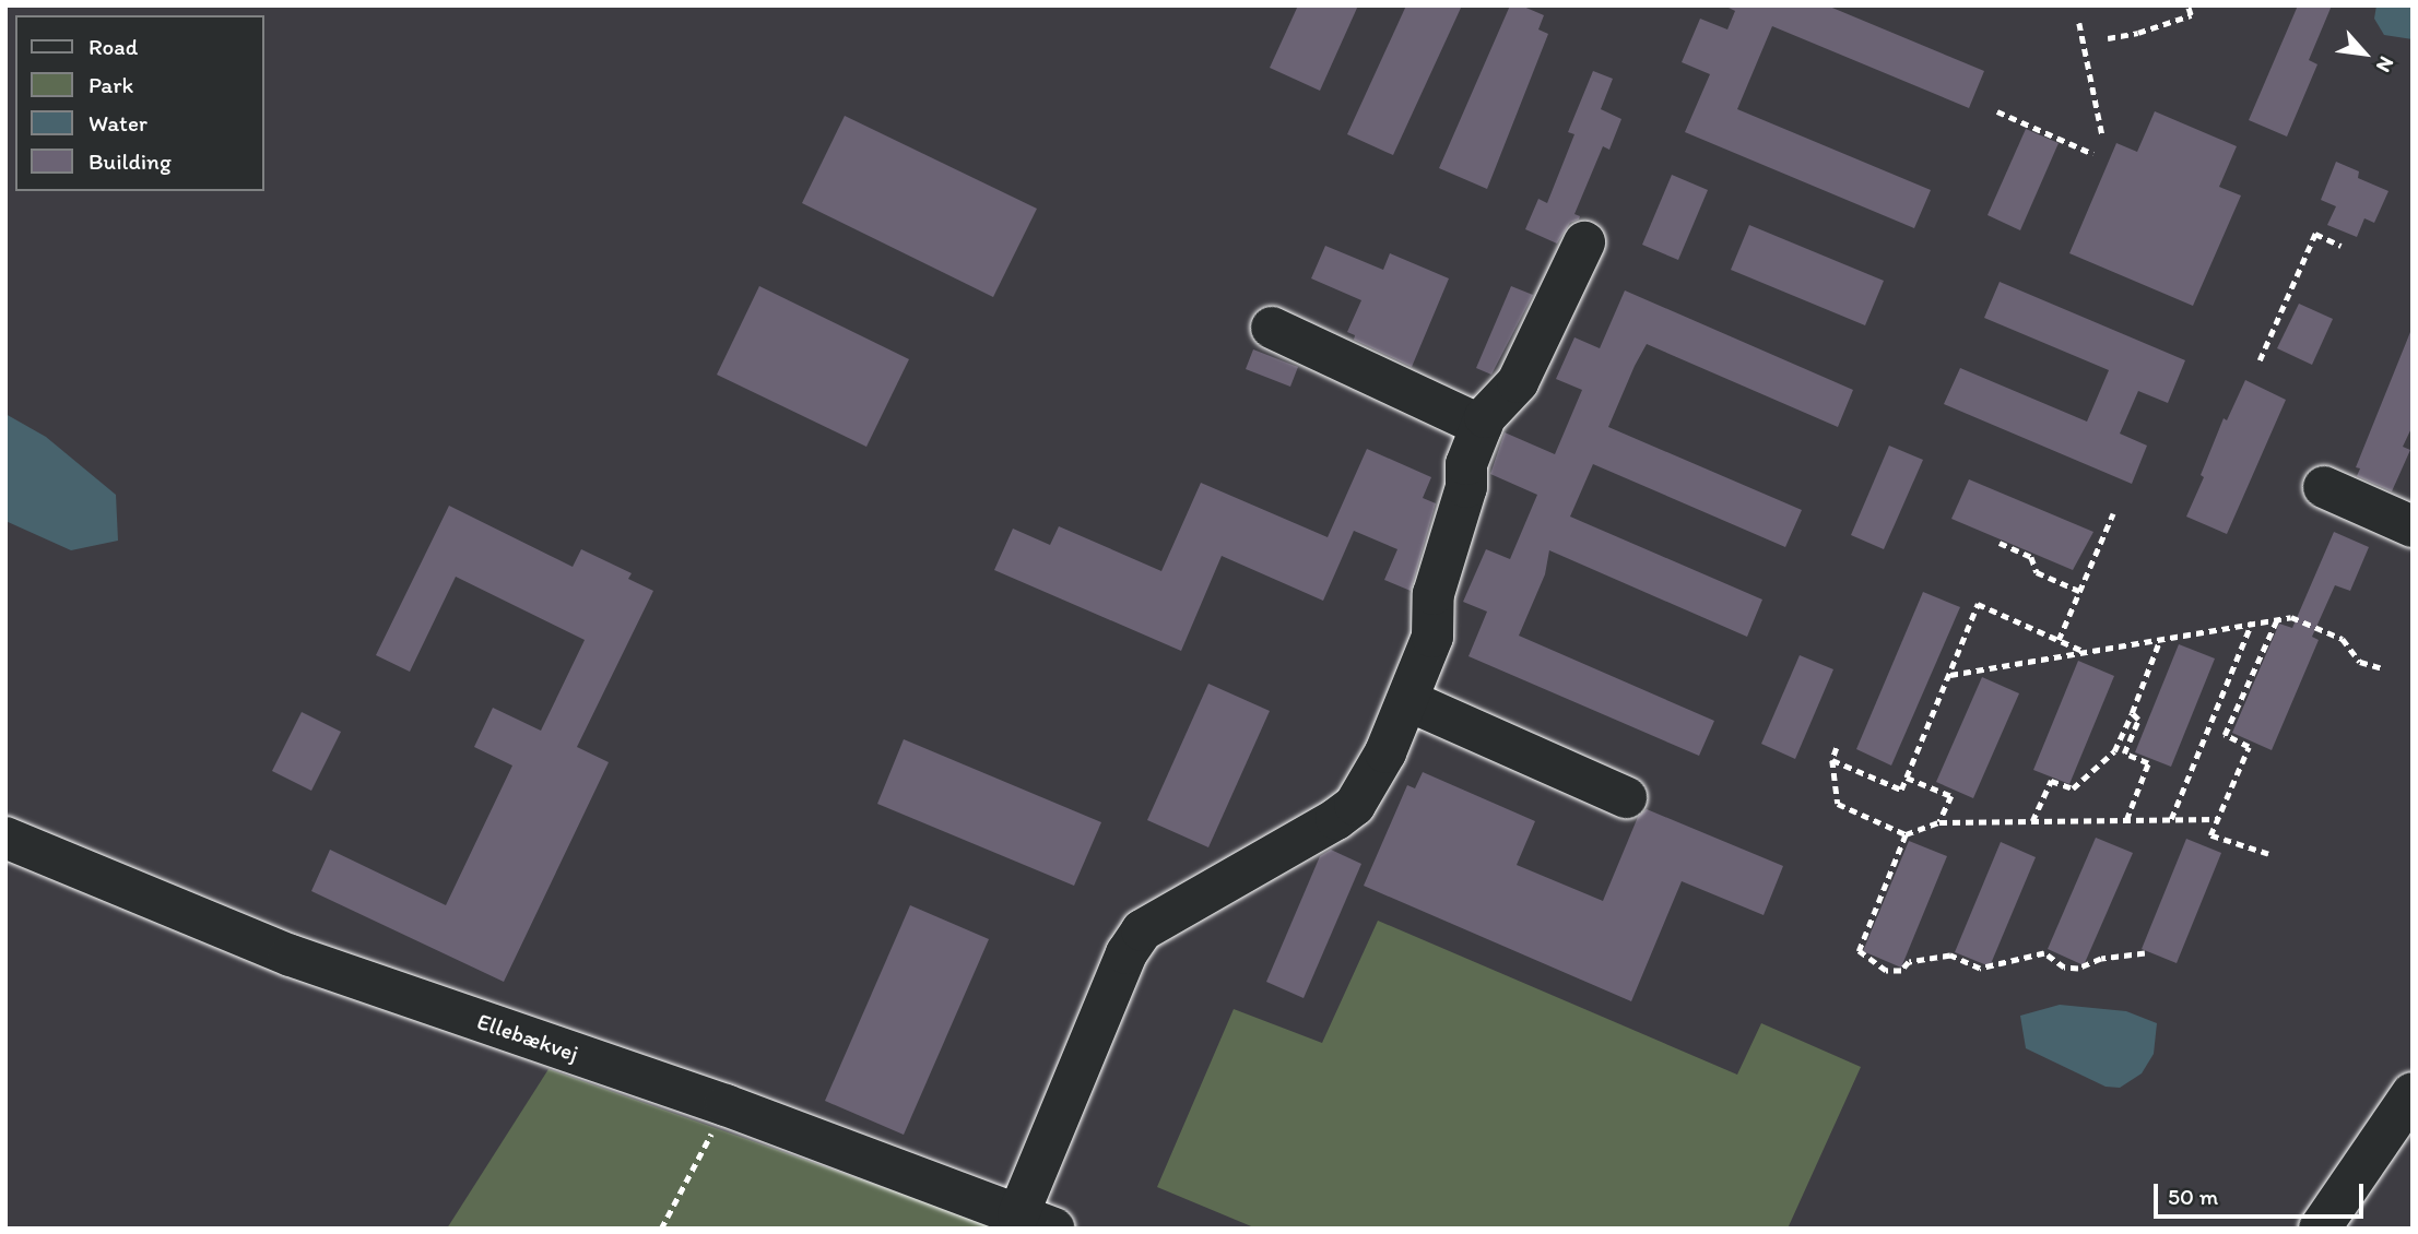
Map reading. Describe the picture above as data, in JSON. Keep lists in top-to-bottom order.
{
  "streets": {
    "street": ["Ellebækvej"]
  },
  "legend": [
    "Road",
    "Park",
    "Water",
    "Building"
  ],
  "scale_bar": "50 m",
  "north": "bottom right"
}
